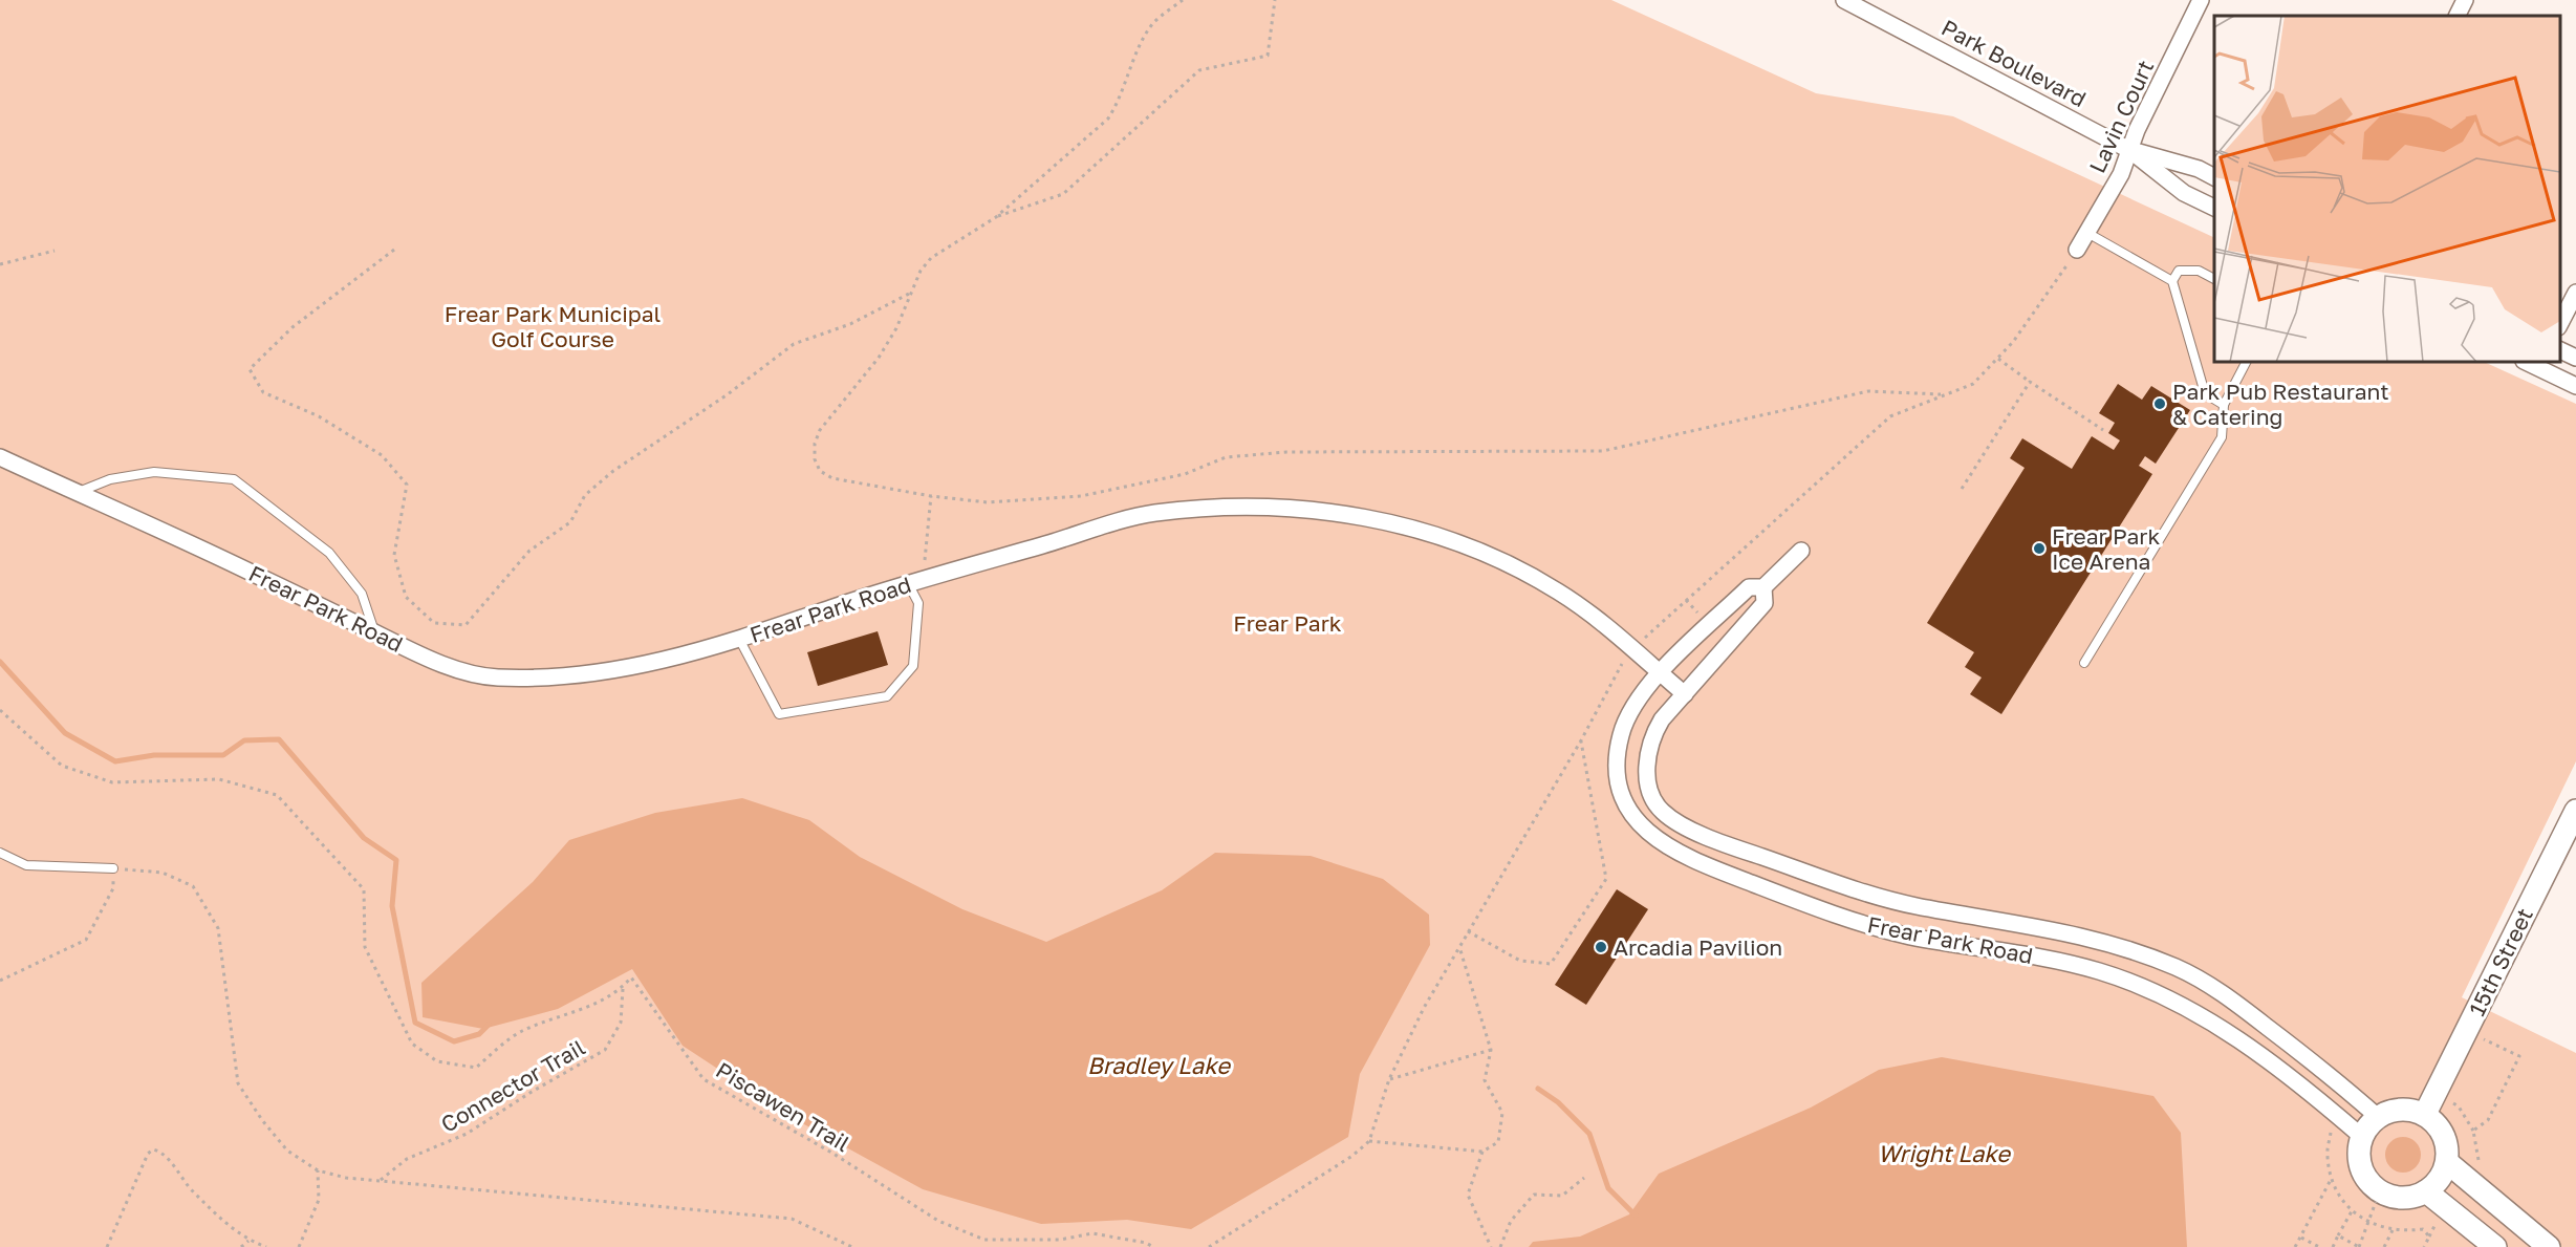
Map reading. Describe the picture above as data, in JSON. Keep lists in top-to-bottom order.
{
  "streets": {
    "street": [
      "Park Boulevard",
      "Lavin Court",
      "Frear Park Road",
      "15th Street"
    ],
    "path": ["Connector Trail", "Piscawen Trail"]
  },
  "crossings": [
    ["Park Boulevard", "Lavin Court"],
    ["Frear Park Road", "15th Street"],
    ["Connector Trail", "Piscawen Trail"]
  ],
  "water": ["Bradley Lake", "Wright Lake"],
  "parks": ["Frear Park Municipal Golf Course", "Frear Park"],
  "places": ["Park Pub Restaurant & Catering", "Frear Park Ice Arena", "Arcadia Pavilion"]
}
